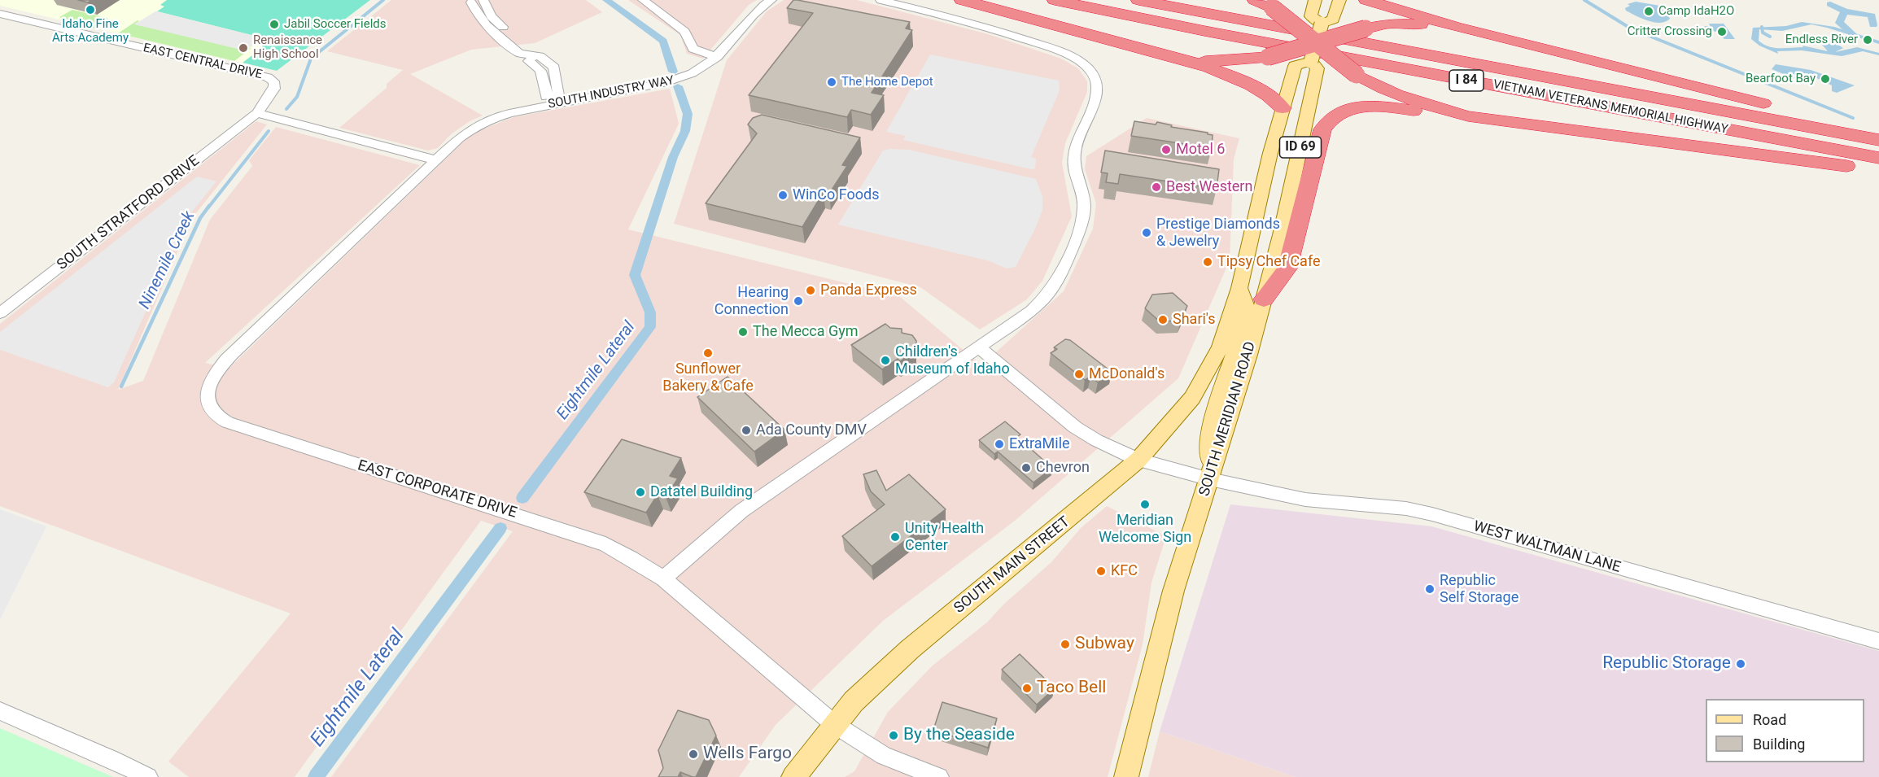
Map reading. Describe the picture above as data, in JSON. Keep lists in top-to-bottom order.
{
  "streets": {
    "highway": ["I 84", "VIETNAM VETERANS MEMORIAL HIGHWAY"],
    "main road": ["ID 69", "SOUTH MERIDIAN ROAD", "SOUTH MAIN STREET"],
    "street": [
      "EAST CENTRAL DRIVE",
      "SOUTH INDUSTRY WAY",
      "SOUTH STRATFORD DRIVE",
      "EAST CORPORATE DRIVE",
      "WEST WALTMAN LANE"
    ]
  },
  "crossings": [
    ["EAST CENTRAL DRIVE", "SOUTH STRATFORD DRIVE"],
    ["SOUTH INDUSTRY WAY", "EAST CORPORATE DRIVE"],
    ["SOUTH MERIDIAN ROAD", "WEST WALTMAN LANE"],
    ["SOUTH MERIDIAN ROAD", "SOUTH MAIN STREET"],
    ["EAST CORPORATE DRIVE", "SOUTH MAIN STREET"],
    ["WEST WALTMAN LANE", "SOUTH MAIN STREET"]
  ],
  "water": ["Ninemile Creek", "Eightmile Lateral"],
  "places": [
    "Idaho Fine Arts Academy",
    "Camp IdaH2O",
    "Jabil Soccer Fields",
    "Critter Crossing",
    "Endless River",
    "Renaissance High School",
    "Bearfoot Bay",
    "The Home Depot",
    "Motel 6",
    "Best Western",
    "WinCo Foods",
    "Prestige Diamonds & Jewelry",
    "Tipsy Chef Cafe",
    "Panda Express",
    "Hearing Connection",
    "Shari's",
    "The Mecca Gym",
    "Sunflower Bakery & Cafe",
    "Children's Museum of Idaho",
    "McDonald's",
    "Ada County DMV",
    "ExtraMile",
    "Chevron",
    "Datatel Building",
    "Meridian Welcome Sign",
    "Unity Health Center",
    "KFC",
    "Republic Self Storage",
    "Subway",
    "Republic Storage",
    "Taco Bell",
    "By the Seaside",
    "Wells Fargo"
  ],
  "legend": ["Road", "Building"]
}
